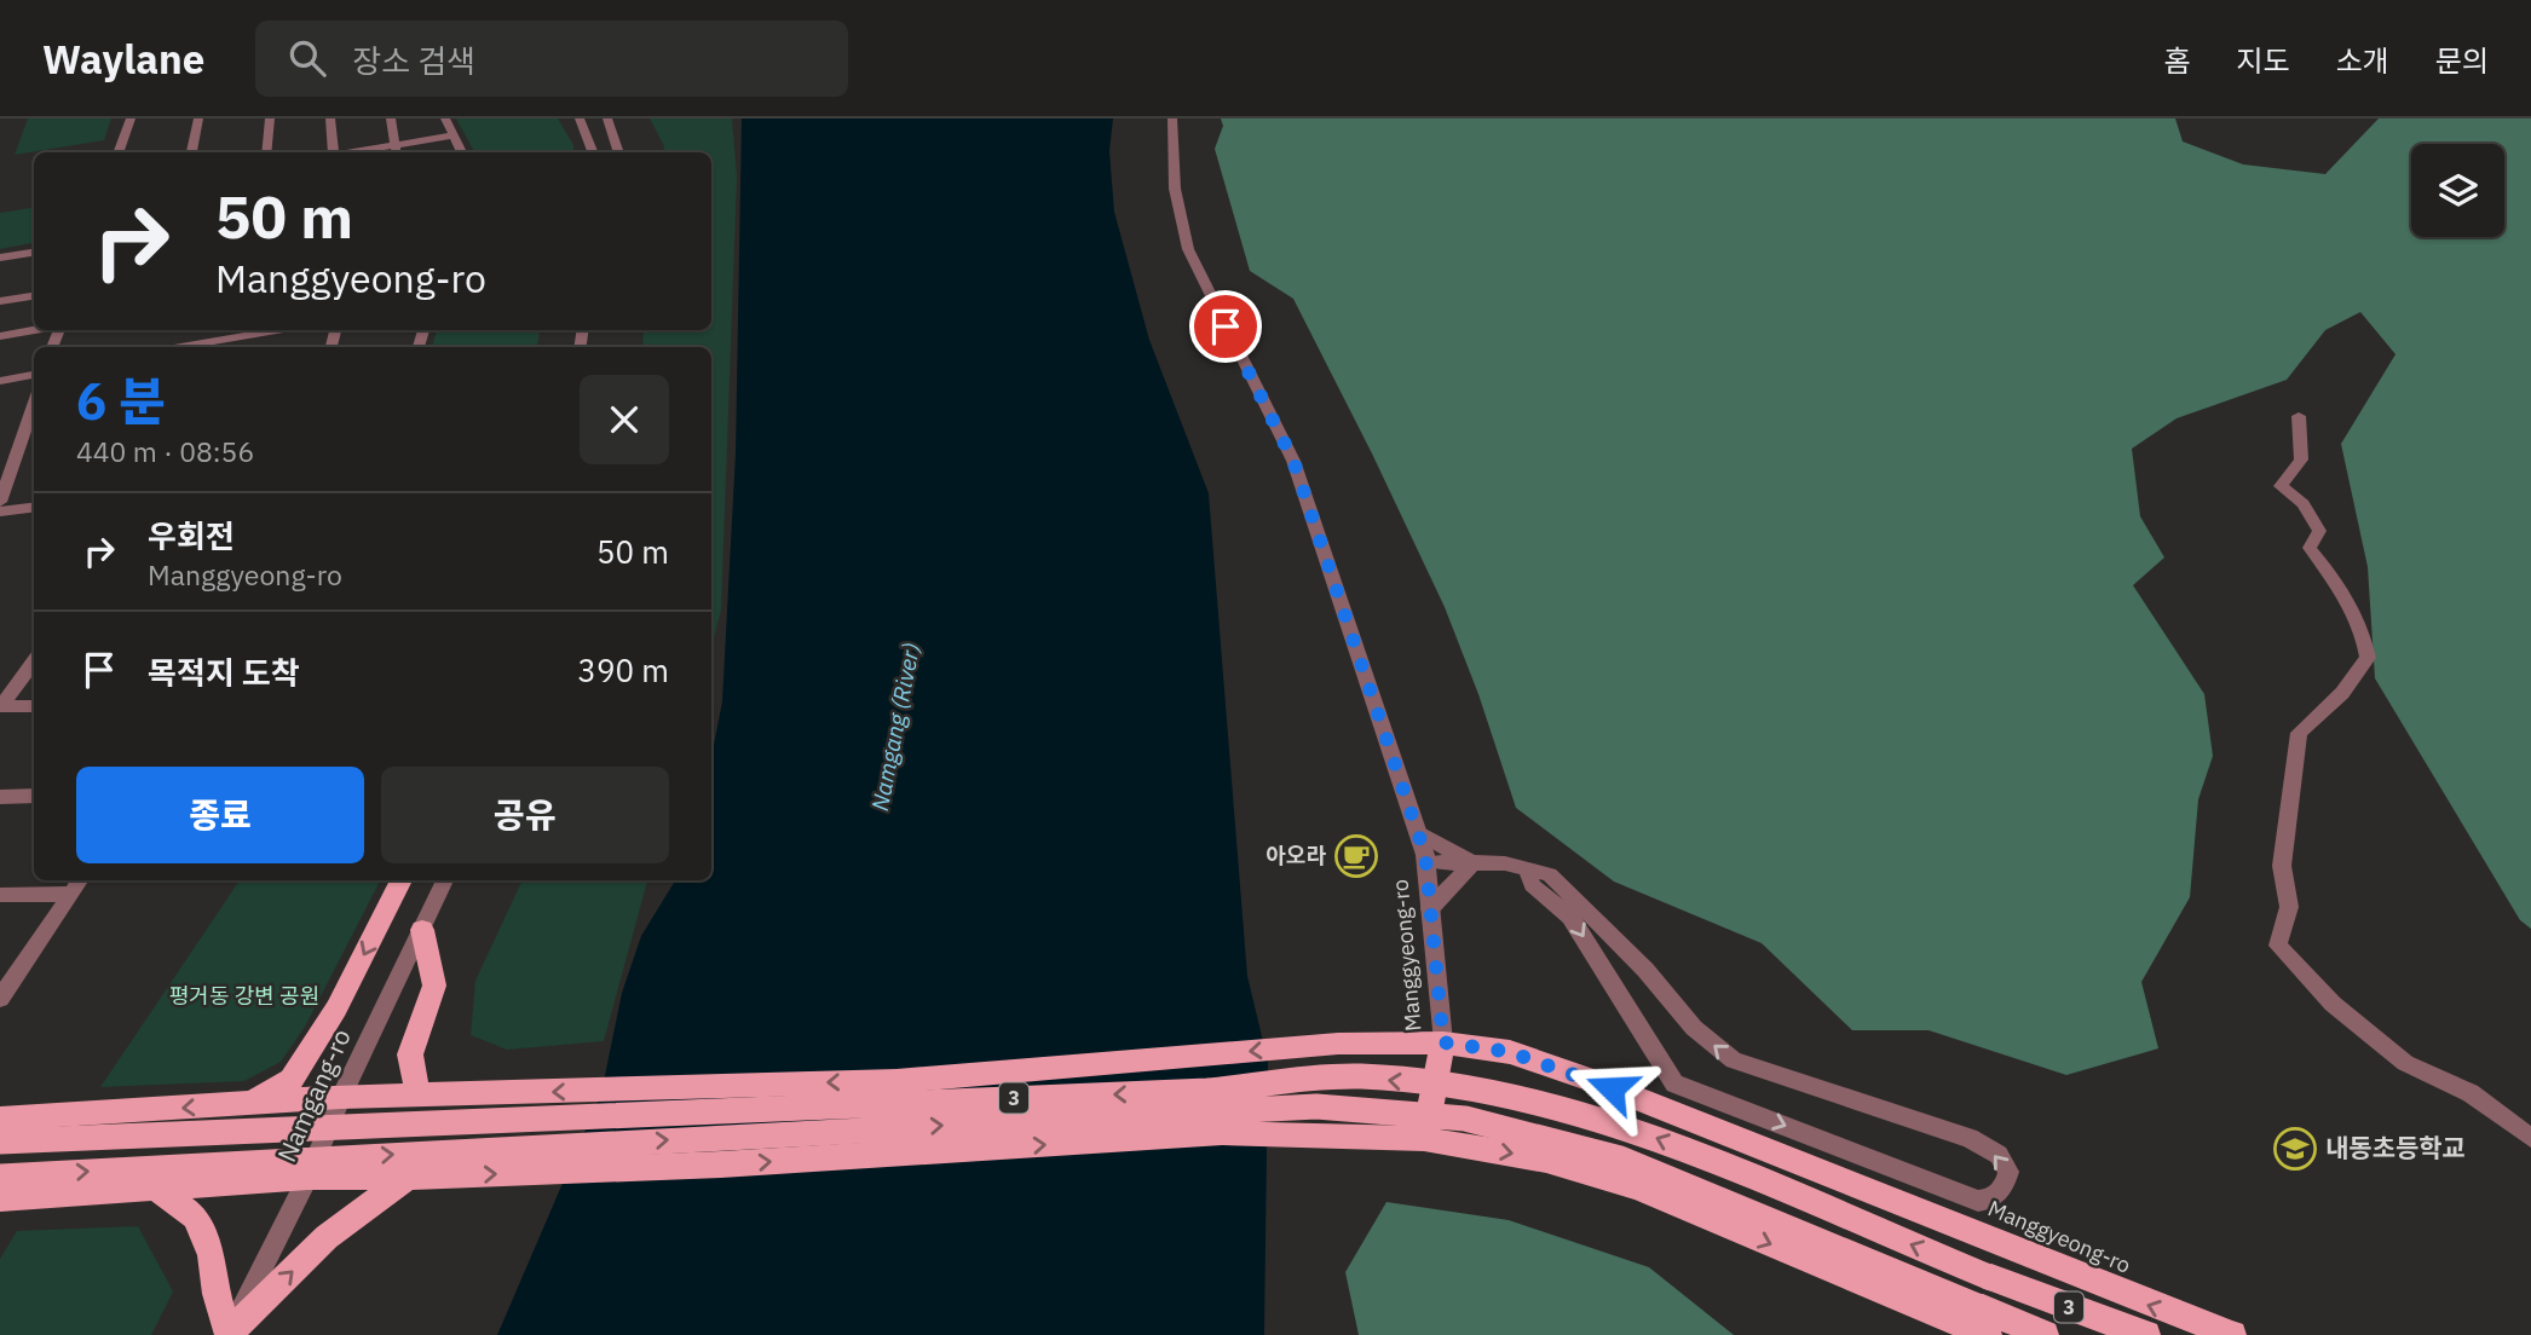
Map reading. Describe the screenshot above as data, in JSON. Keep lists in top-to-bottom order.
{
  "streets": {
    "main road": ["Manggyeong-ro", "3"],
    "street": ["Namgang-ro"]
  },
  "one_way": ["Manggyeong-ro"],
  "water": ["Namgang (River)"],
  "parks": ["평거동 강변 공원"],
  "places": {
    "cafe": ["아오라"],
    "school or university": ["내동초등학교"]
  },
  "page": {
    "header": "Waylane",
    "search": "장소 검색",
    "nav": [
      "홈",
      "지도",
      "소개",
      "문의"
    ],
    "turn": ["50 m", "Manggyeong-ro"],
    "heading": ["6 분", "440 m · 08:56"],
    "list": [
      {
        "name": "우회전",
        "note": "Manggyeong-ro",
        "value": "50 m"
      },
      {
        "name": "목적지 도착",
        "value": "390 m"
      }
    ],
    "buttons": ["종료", "공유"]
  }
}
